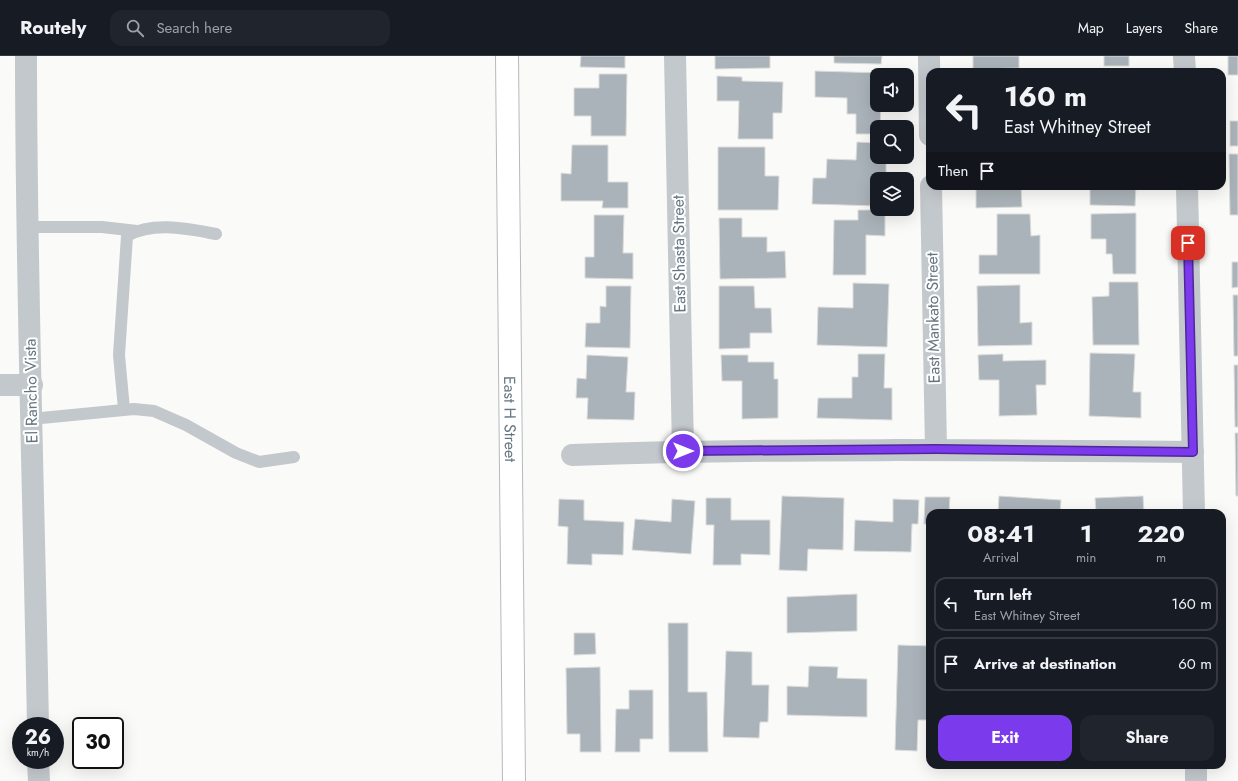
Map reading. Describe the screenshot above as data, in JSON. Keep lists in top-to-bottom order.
{
  "streets": {
    "main road": ["East H Street"],
    "street": ["East Shasta Street", "East Mankato Street", "El Rancho Vista"]
  },
  "page": {
    "header": "Routely",
    "search": "Search here",
    "nav": ["Map", "Layers", "Share"],
    "turn": ["160 m", "East Whitney Street"],
    "then": "Then",
    "eta": [
      "08:41",
      "Arrival",
      "1",
      "min",
      "220",
      "m"
    ],
    "list": [
      {
        "name": "Turn left",
        "note": "East Whitney Street",
        "value": "160 m"
      },
      {
        "name": "Arrive at destination",
        "value": "60 m"
      }
    ],
    "buttons": ["Exit", "Share"],
    "speed": "26 km/h",
    "limit": "30"
  }
}
